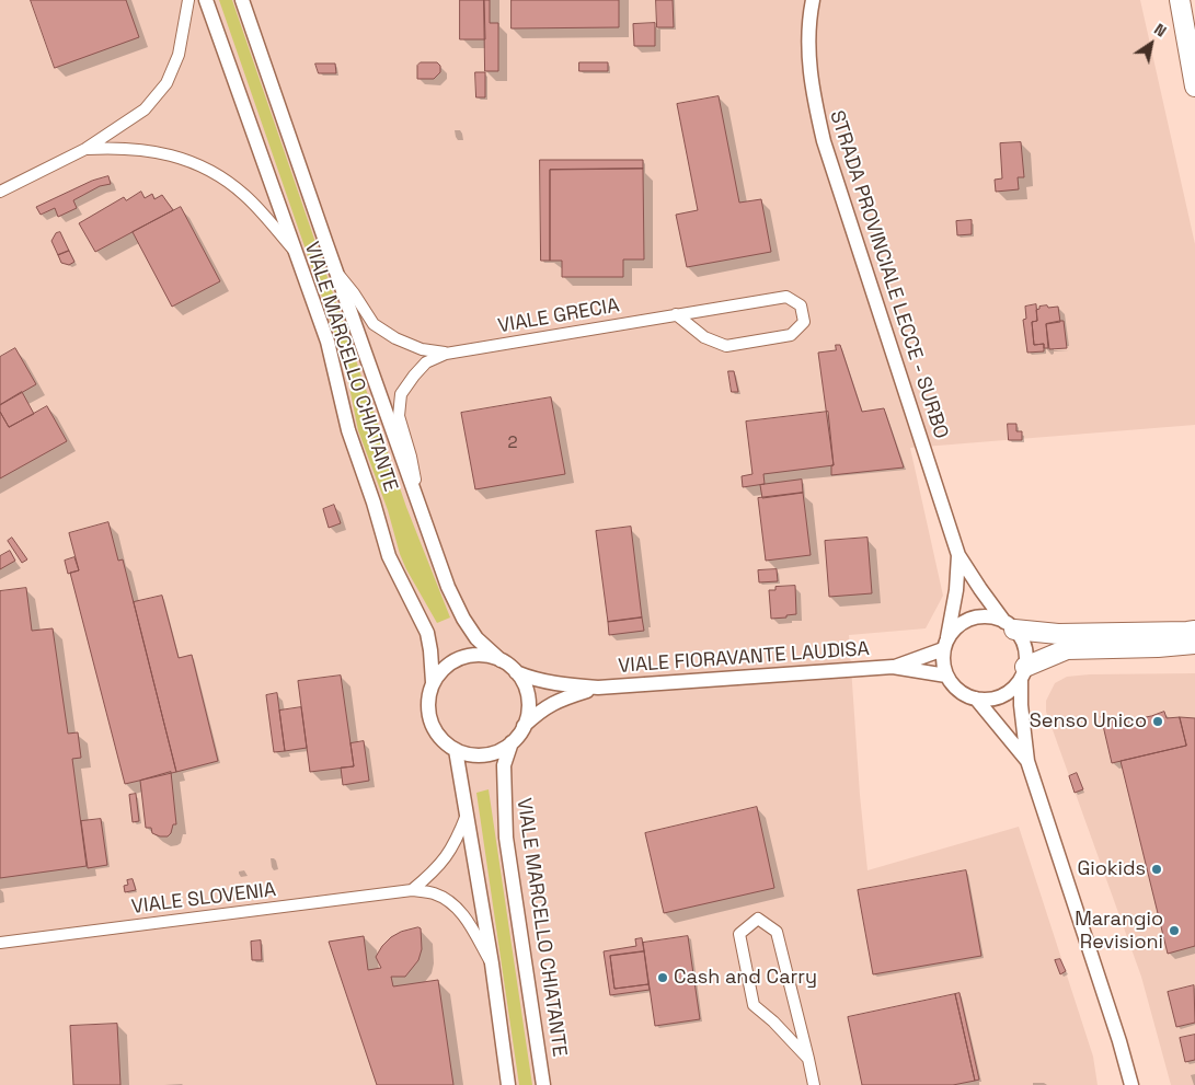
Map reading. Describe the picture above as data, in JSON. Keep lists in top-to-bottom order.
{
  "streets": {
    "street": [
      "STRADA PROVINCIALE LECCE - SURBO",
      "VIALE GRECIA",
      "VIALE MARCELLO CHIATANTE",
      "VIALE FIORAVANTE LAUDISA",
      "VIALE SLOVENIA"
    ]
  },
  "crossings": [
    ["STRADA PROVINCIALE LECCE - SURBO", "VIALE FIORAVANTE LAUDISA"],
    ["VIALE GRECIA", "VIALE MARCELLO CHIATANTE"],
    ["VIALE MARCELLO CHIATANTE", "VIALE FIORAVANTE LAUDISA"]
  ],
  "places": [
    "Senso Unico",
    "Giokids",
    "Marangio Revisioni",
    "Cash and Carry"
  ],
  "house_numbers": ["2"],
  "north": "top right"
}
